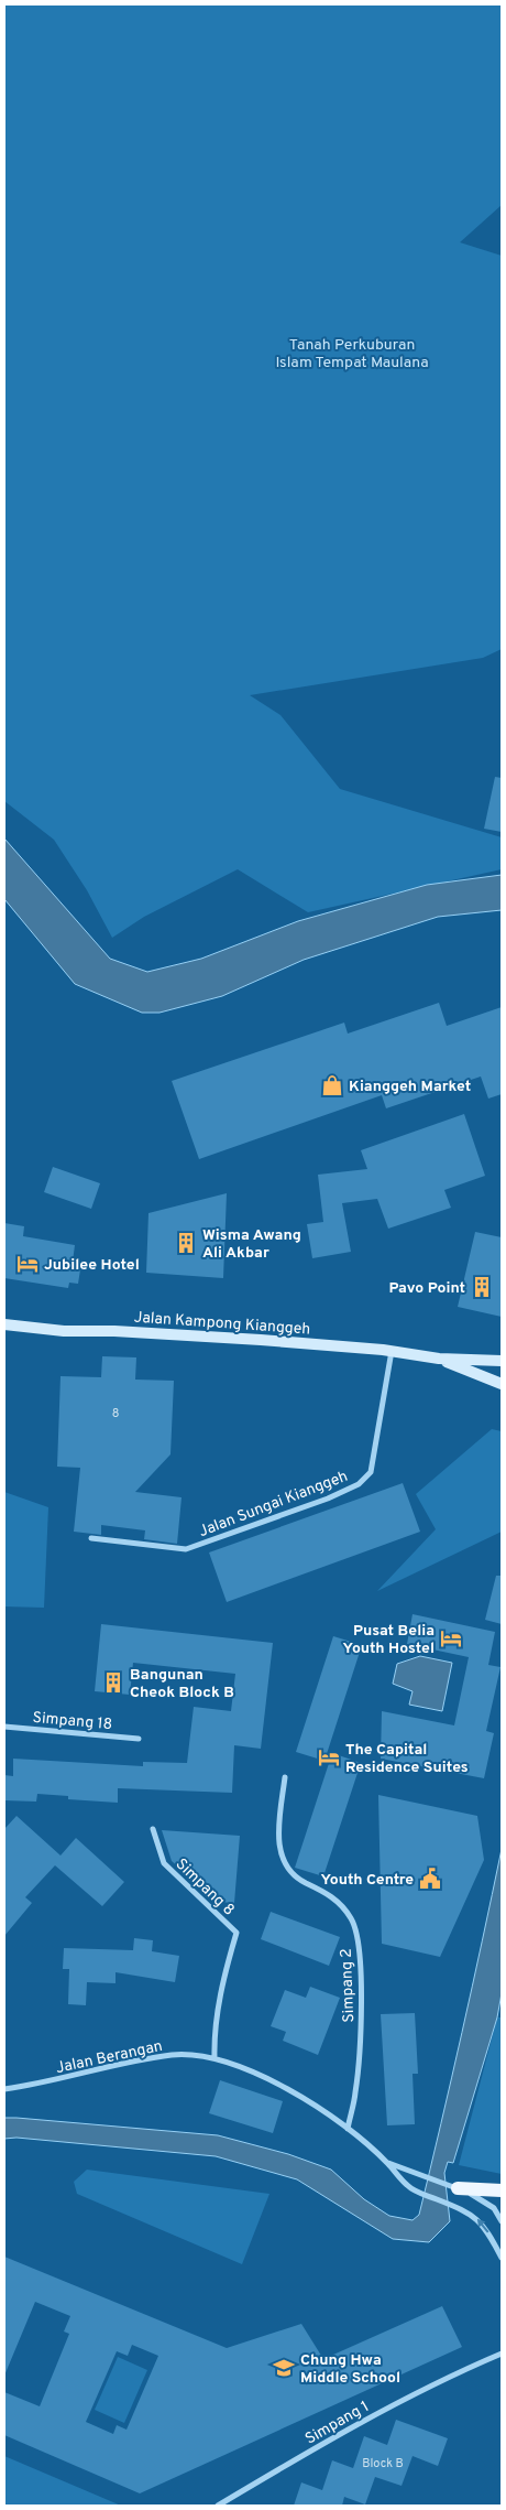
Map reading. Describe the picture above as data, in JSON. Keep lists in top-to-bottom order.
{
  "streets": {
    "main road": ["Jalan Kampong Kianggeh"],
    "street": [
      "Jalan Sungai Kianggeh",
      "Simpang 18",
      "Simpang 8",
      "Simpang 2",
      "Jalan Berangan",
      "Simpang 1"
    ]
  },
  "crossings": [
    ["Jalan Kampong Kianggeh", "Jalan Sungai Kianggeh"],
    ["Simpang 8", "Jalan Berangan"],
    ["Simpang 2", "Jalan Berangan"]
  ],
  "parks": ["Tanah Perkuburan Islam Tempat Maulana"],
  "places": {
    "shop": ["Kianggeh Market"],
    "building": ["Wisma Awang Ali Akbar", "Pavo Point", "Bangunan Cheok Block B"],
    "hotel": ["Jubilee Hotel", "Pusat Belia Youth Hostel", "The Capital Residence Suites"],
    "public building": ["Youth Centre"],
    "school or university": ["Chung Hwa Middle School"]
  },
  "house_numbers": ["8", "Block B"]
}
